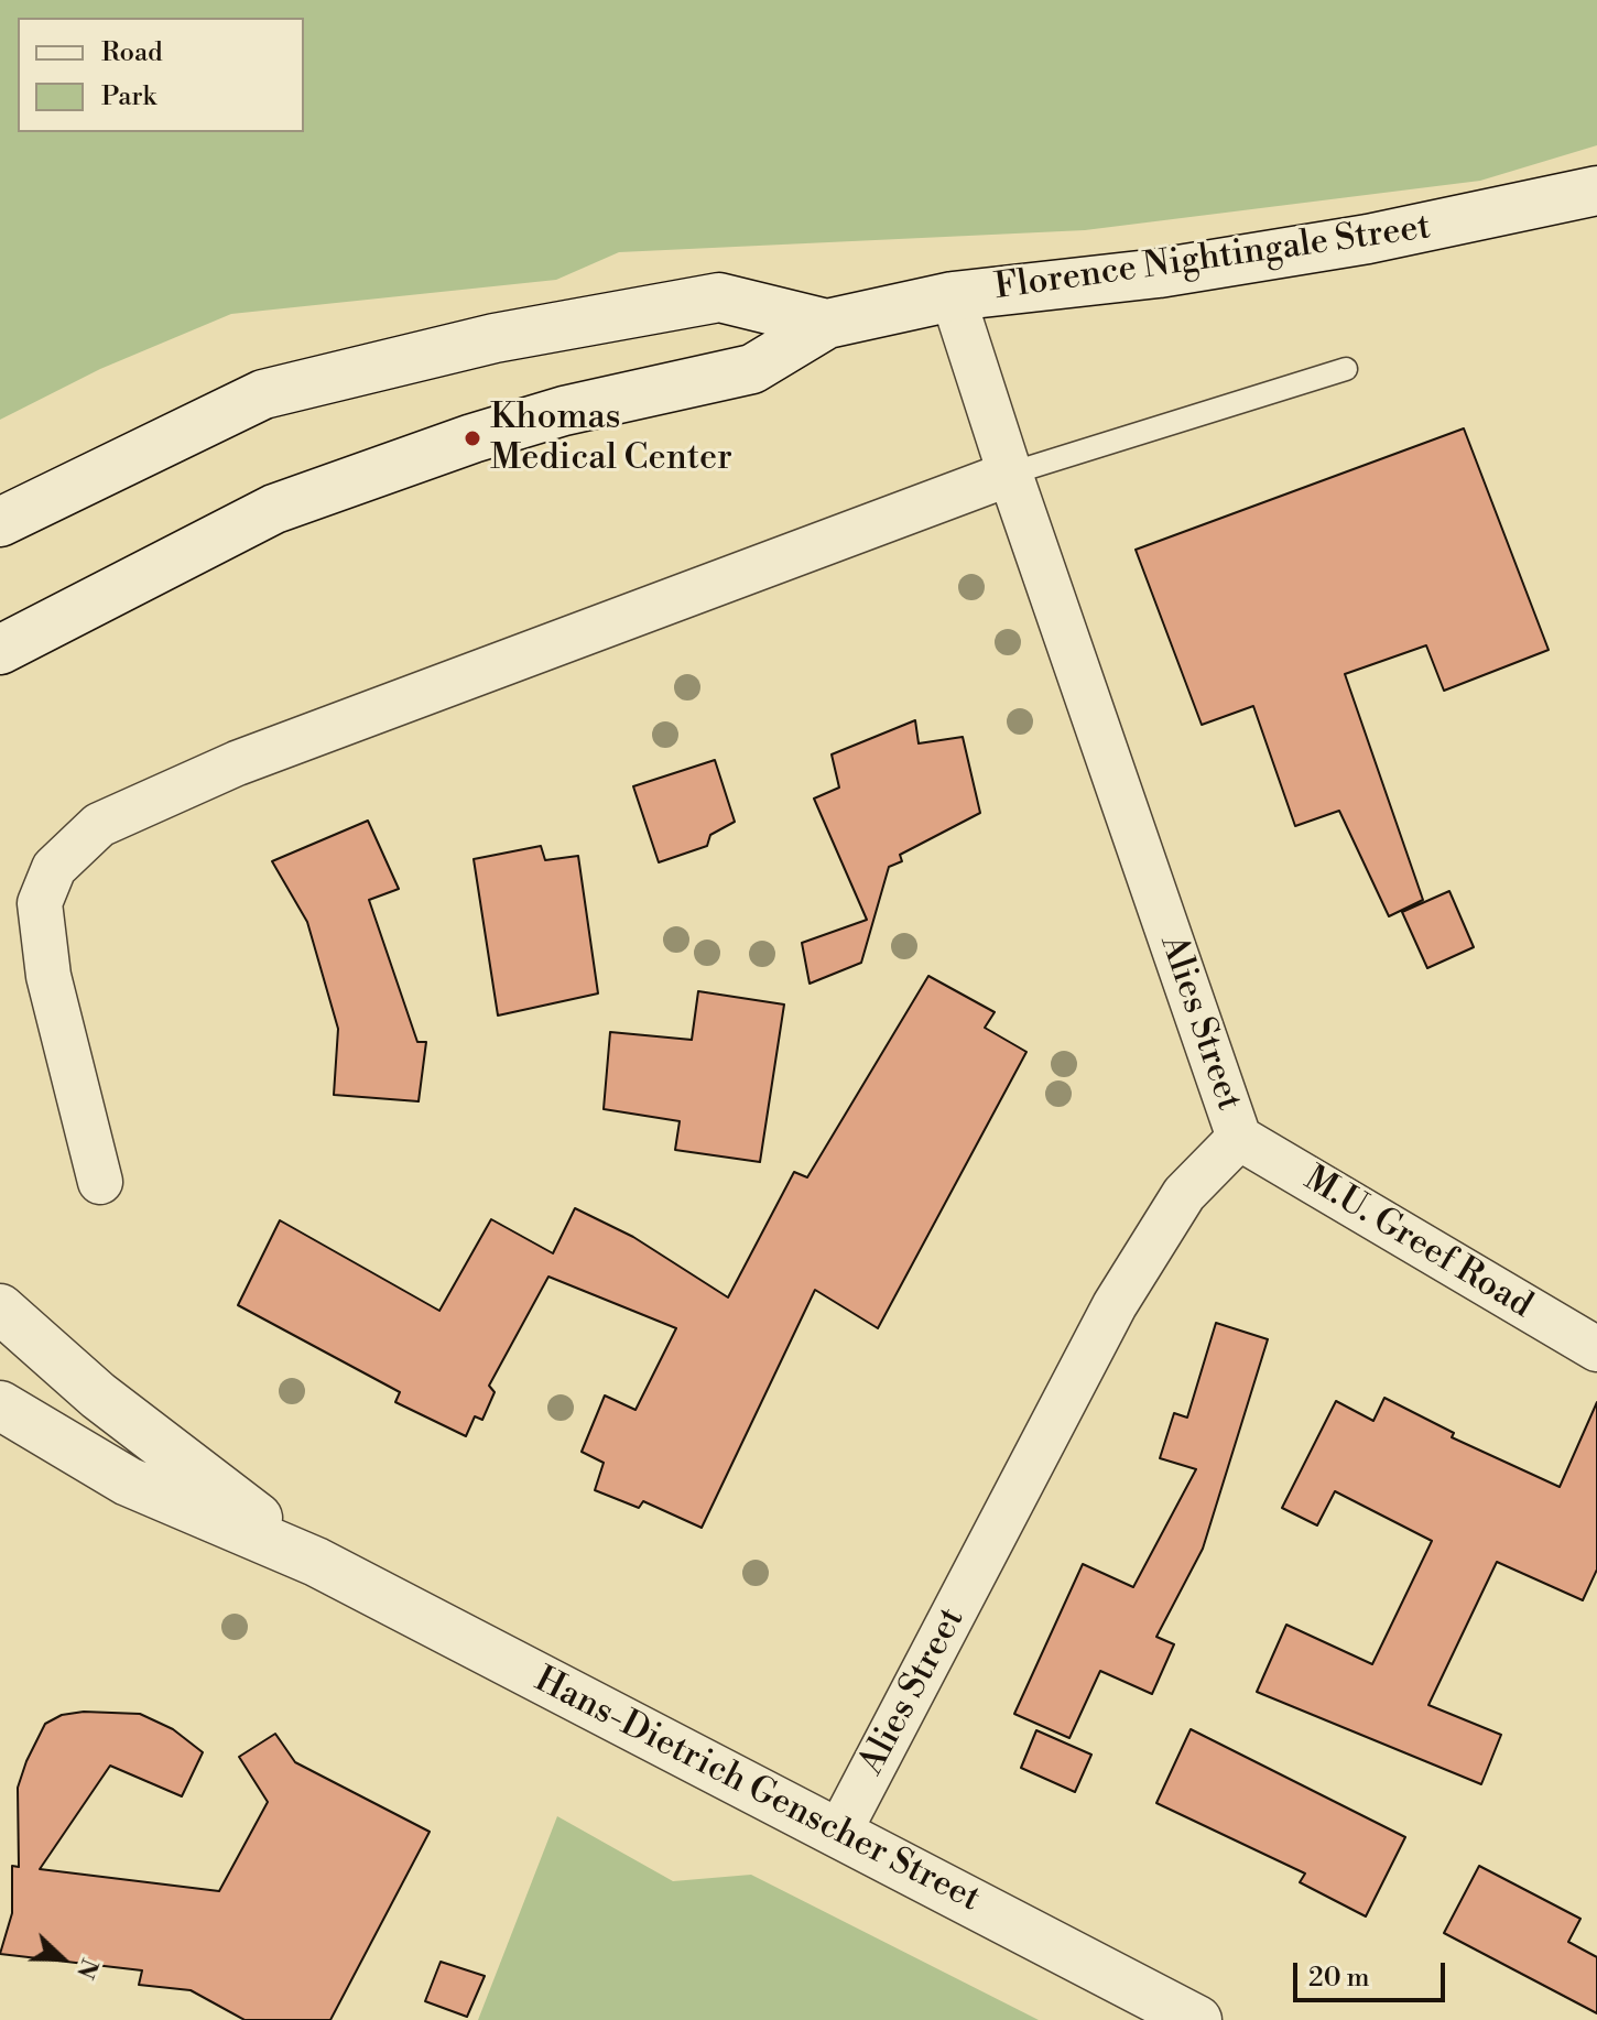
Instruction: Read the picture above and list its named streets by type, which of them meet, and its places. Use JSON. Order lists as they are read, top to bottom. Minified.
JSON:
{"streets":{"main road":["Florence Nightingale Street","Hans-Dietrich Genscher Street"],"street":["Alies Street","M.U. Greef Road"]},"crossings":[["Florence Nightingale Street","Alies Street"],["Alies Street","M.U. Greef Road"],["Alies Street","Hans-Dietrich Genscher Street"]],"places":["Khomas Medical Center"],"legend":["Road","Park"],"scale_bar":"20 m","north":"right"}
